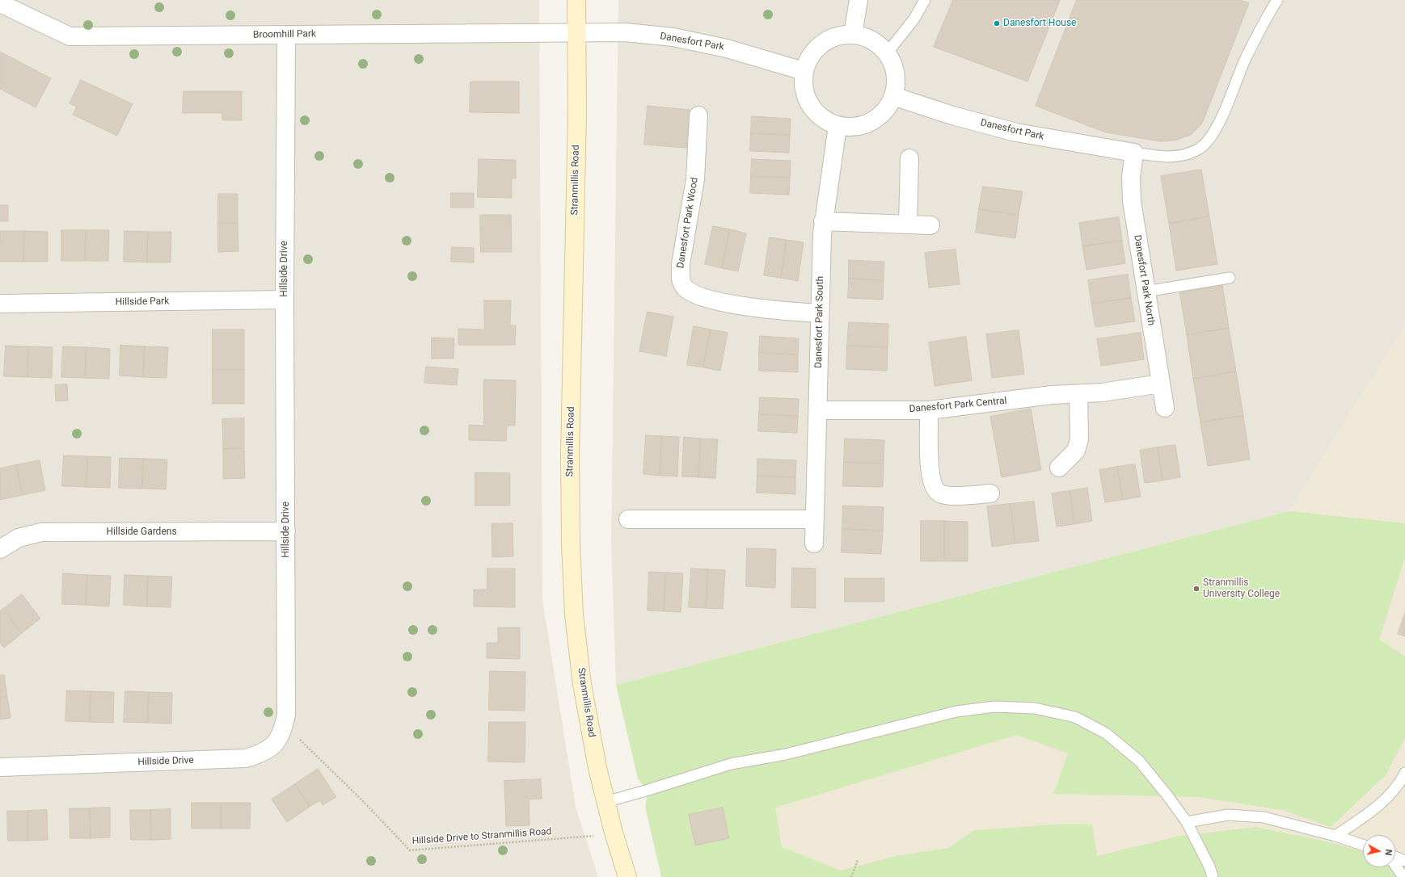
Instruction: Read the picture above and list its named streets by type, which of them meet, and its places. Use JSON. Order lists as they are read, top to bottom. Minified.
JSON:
{"streets":{"street":["Broomhill Park","Danesfort Park","Stranmillis Road","Danesfort Park Wood","Hillside Drive","Danesfort Park North","Hillside Park","Danesfort Park South","Danesfort Park Central","Hillside Gardens"],"path":["Hillside Drive to Stranmillis Road"]},"crossings":[["Broomhill Park","Danesfort Park"],["Broomhill Park","Stranmillis Road"],["Broomhill Park","Hillside Drive"],["Danesfort Park","Stranmillis Road"],["Danesfort Park","Danesfort Park North"],["Danesfort Park","Danesfort Park South"],["Stranmillis Road","Hillside Drive to Stranmillis Road"],["Danesfort Park Wood","Danesfort Park South"],["Hillside Drive","Hillside Park"],["Hillside Drive","Hillside Gardens"],["Hillside Drive","Hillside Drive to Stranmillis Road"],["Danesfort Park North","Danesfort Park Central"],["Danesfort Park South","Danesfort Park Central"]],"places":["Danesfort House","Stranmillis University College"],"north":"right"}
